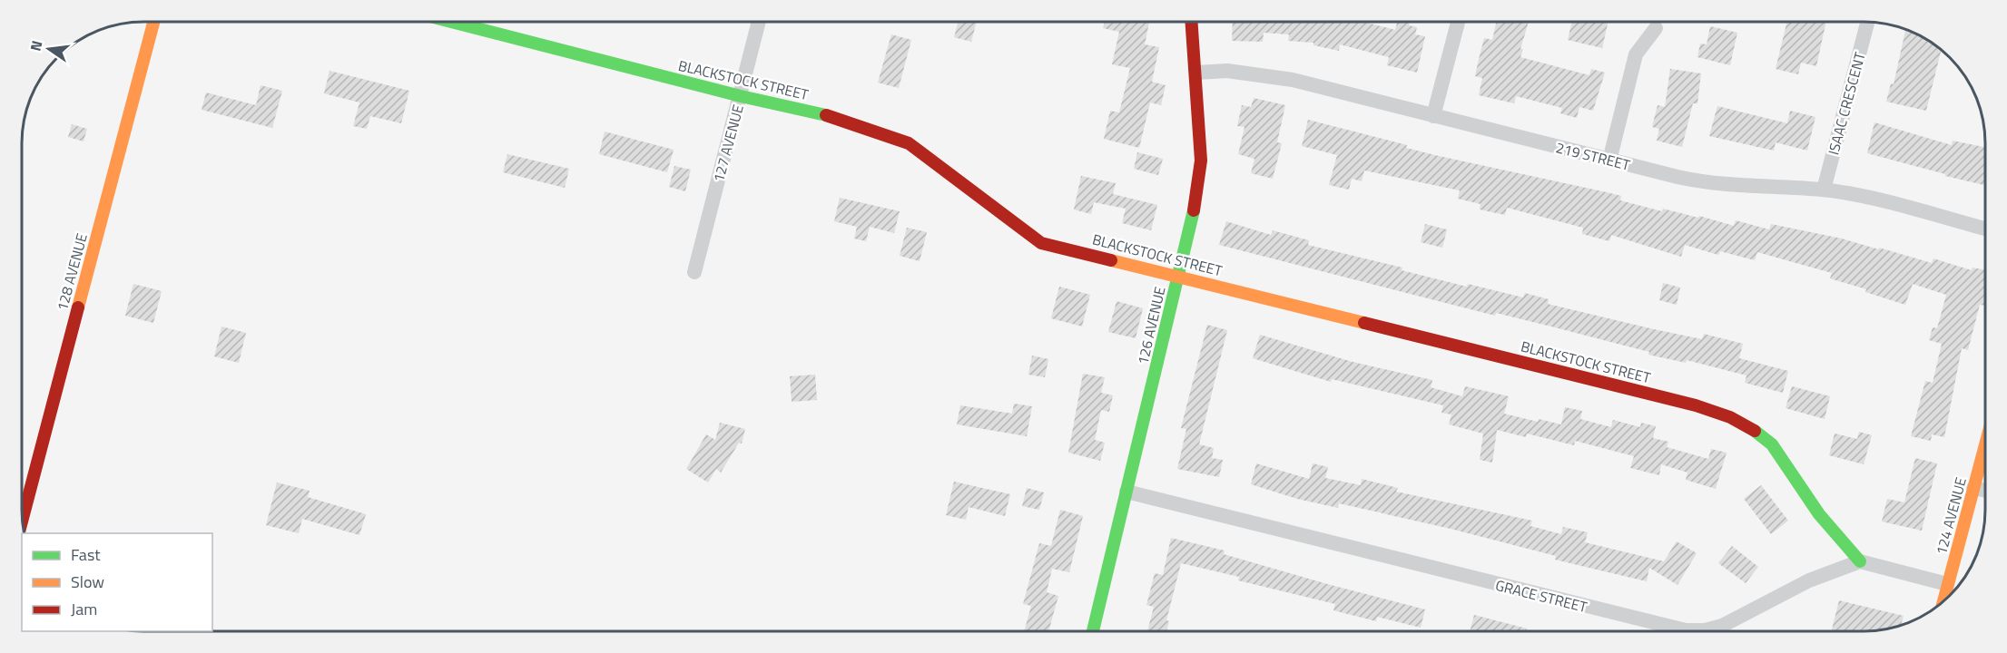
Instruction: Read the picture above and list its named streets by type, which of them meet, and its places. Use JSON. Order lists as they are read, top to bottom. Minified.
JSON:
{"streets":{"street":["BLACKSTOCK STREET","ISAAC CRESCENT","127 AVENUE","219 STREET","128 AVENUE","126 AVENUE","124 AVENUE","GRACE STREET"]},"crossings":[["BLACKSTOCK STREET","127 AVENUE"],["BLACKSTOCK STREET","126 AVENUE"],["BLACKSTOCK STREET","GRACE STREET"],["ISAAC CRESCENT","219 STREET"],["219 STREET","126 AVENUE"],["126 AVENUE","GRACE STREET"]],"legend":["Fast","Slow","Jam"],"north":"left"}
